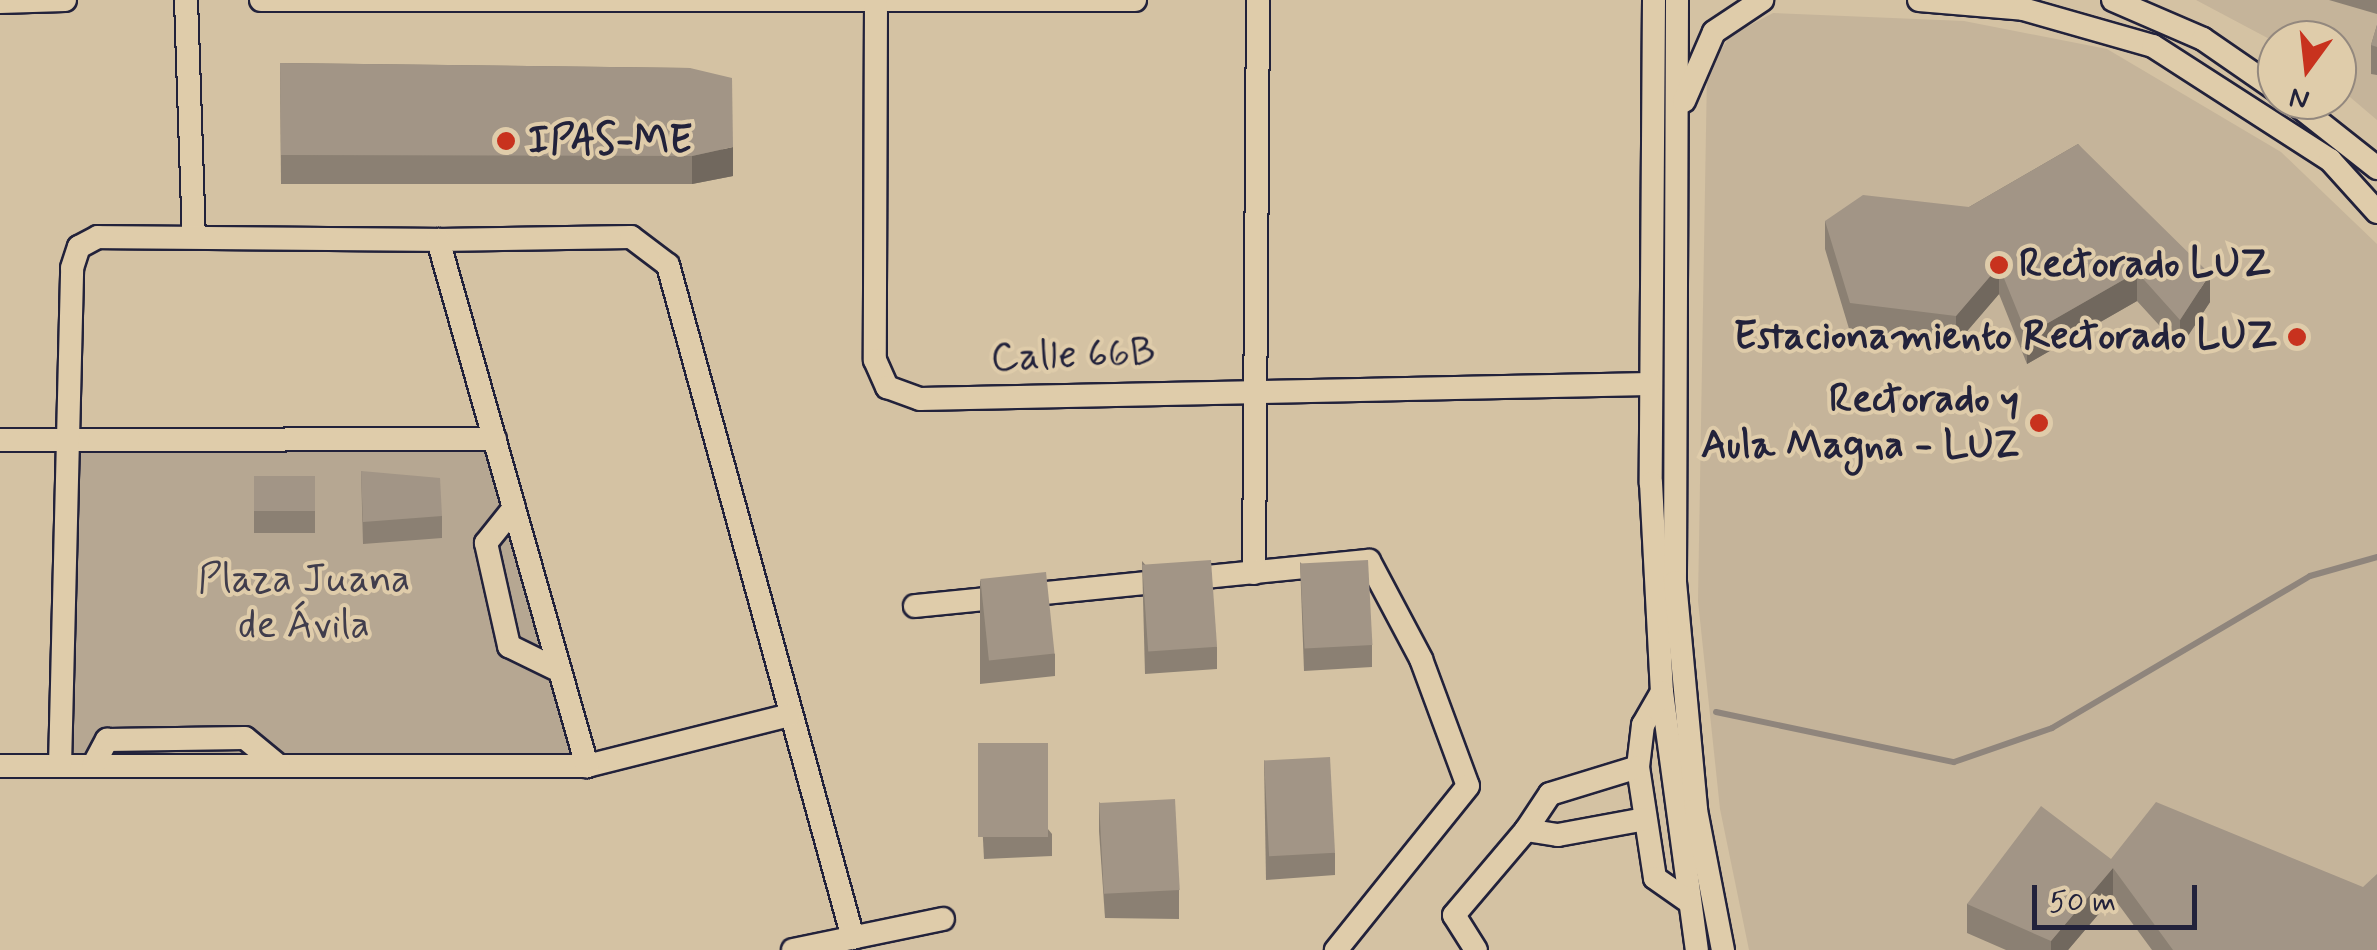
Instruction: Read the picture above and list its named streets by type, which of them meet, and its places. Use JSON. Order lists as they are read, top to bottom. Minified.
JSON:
{"streets":{"street":["Calle 66B"]},"parks":["Plaza Juana de Ávila"],"places":["IPAS-ME","Rectorado LUZ","Estacionamiento Rectorado LUZ","Rectorado y Aula Magna - LUZ"],"scale_bar":"50 m","north":"bottom"}
